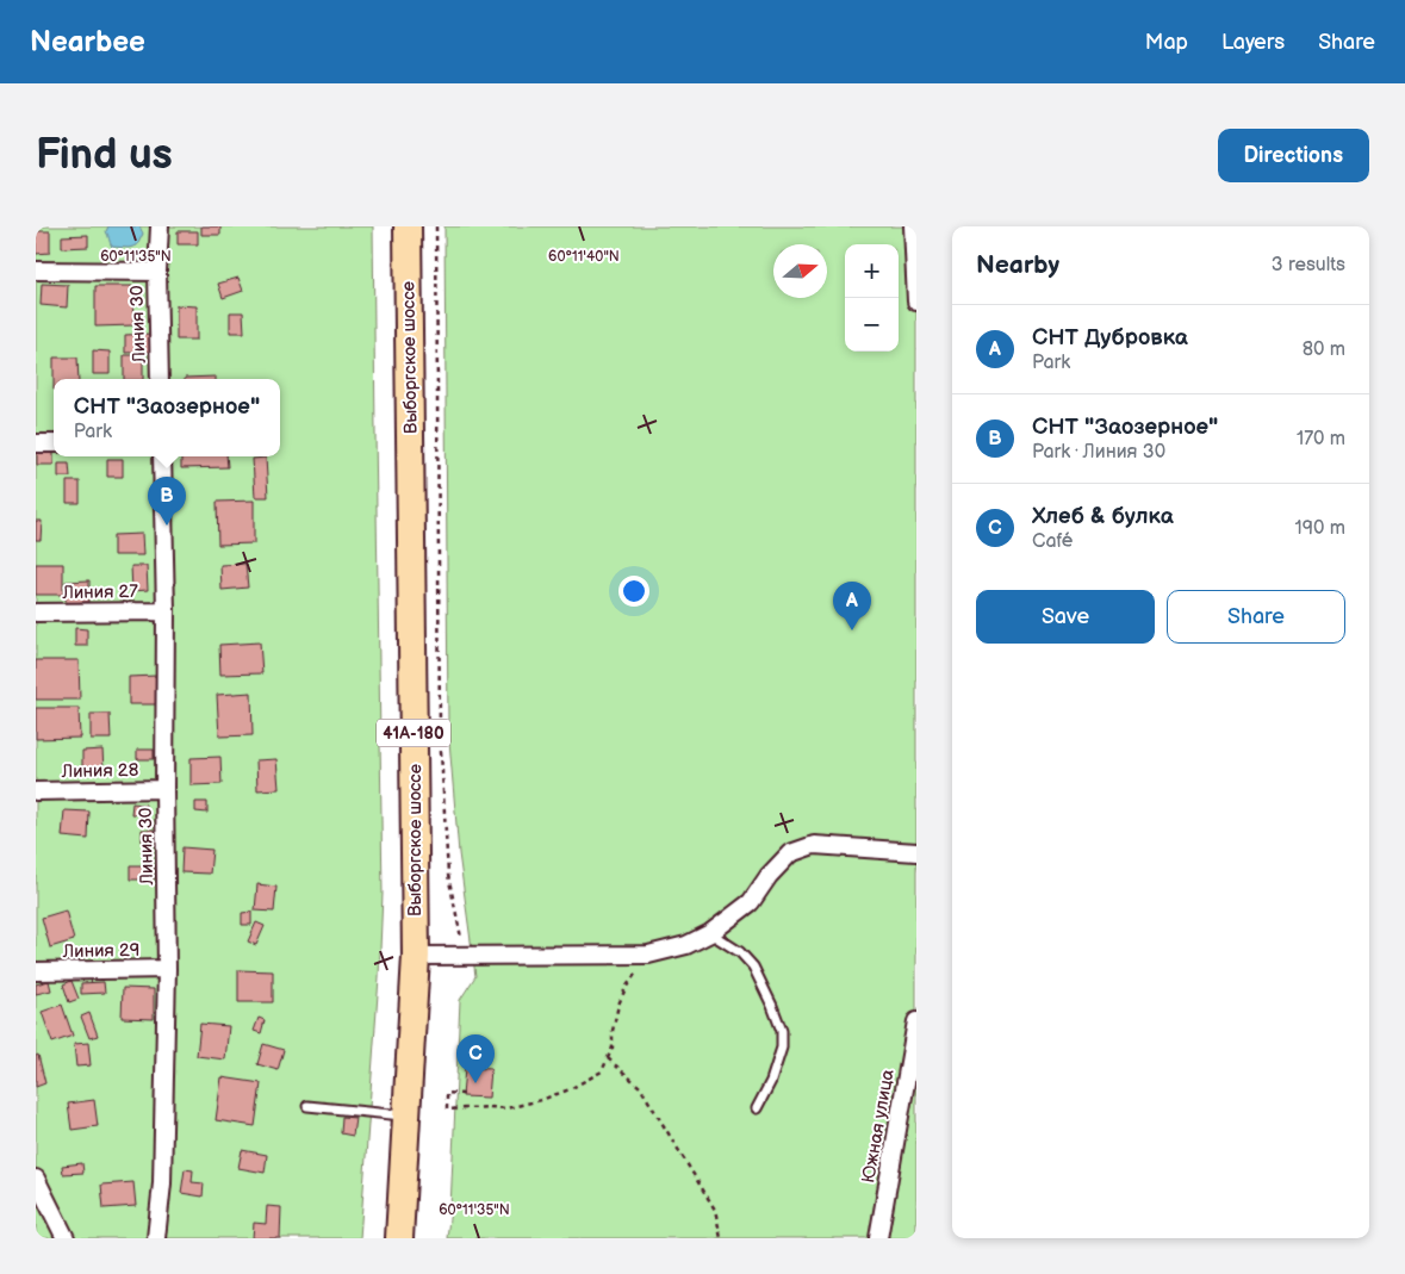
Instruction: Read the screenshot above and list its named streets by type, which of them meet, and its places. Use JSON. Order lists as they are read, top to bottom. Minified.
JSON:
{"streets":{"main road":["Выборгское шоссе","41А-180"],"street":["Линия 30","Линия 27","Линия 28","Линия 29","Южная улица"]},"crossings":[["Линия 30","Линия 27"],["Линия 30","Линия 28"],["Линия 30","Линия 29"]],"north":"right","page":{"header":"Nearbee","nav":["Map","Layers","Share"],"buttons":["Directions",["Save","Share"]],"title":"Find us","heading":["Nearby","3 results"],"map_buttons":["+","−"],"list":[{"mark":"A","name":"СНТ Дубровка","note":"Park","value":"80 m"},{"mark":"B","name":"СНТ \"Заозерное\"","note":"Park · Линия 30","value":"170 m"},{"mark":"C","name":"Хлеб & булка","note":"Café","value":"190 m"}],"popup":["СНТ \"Заозерное\"","Park"],"pins":["B","A","C"]},"coordinates":["60°11'40\"N","60°11'35\"N"]}
